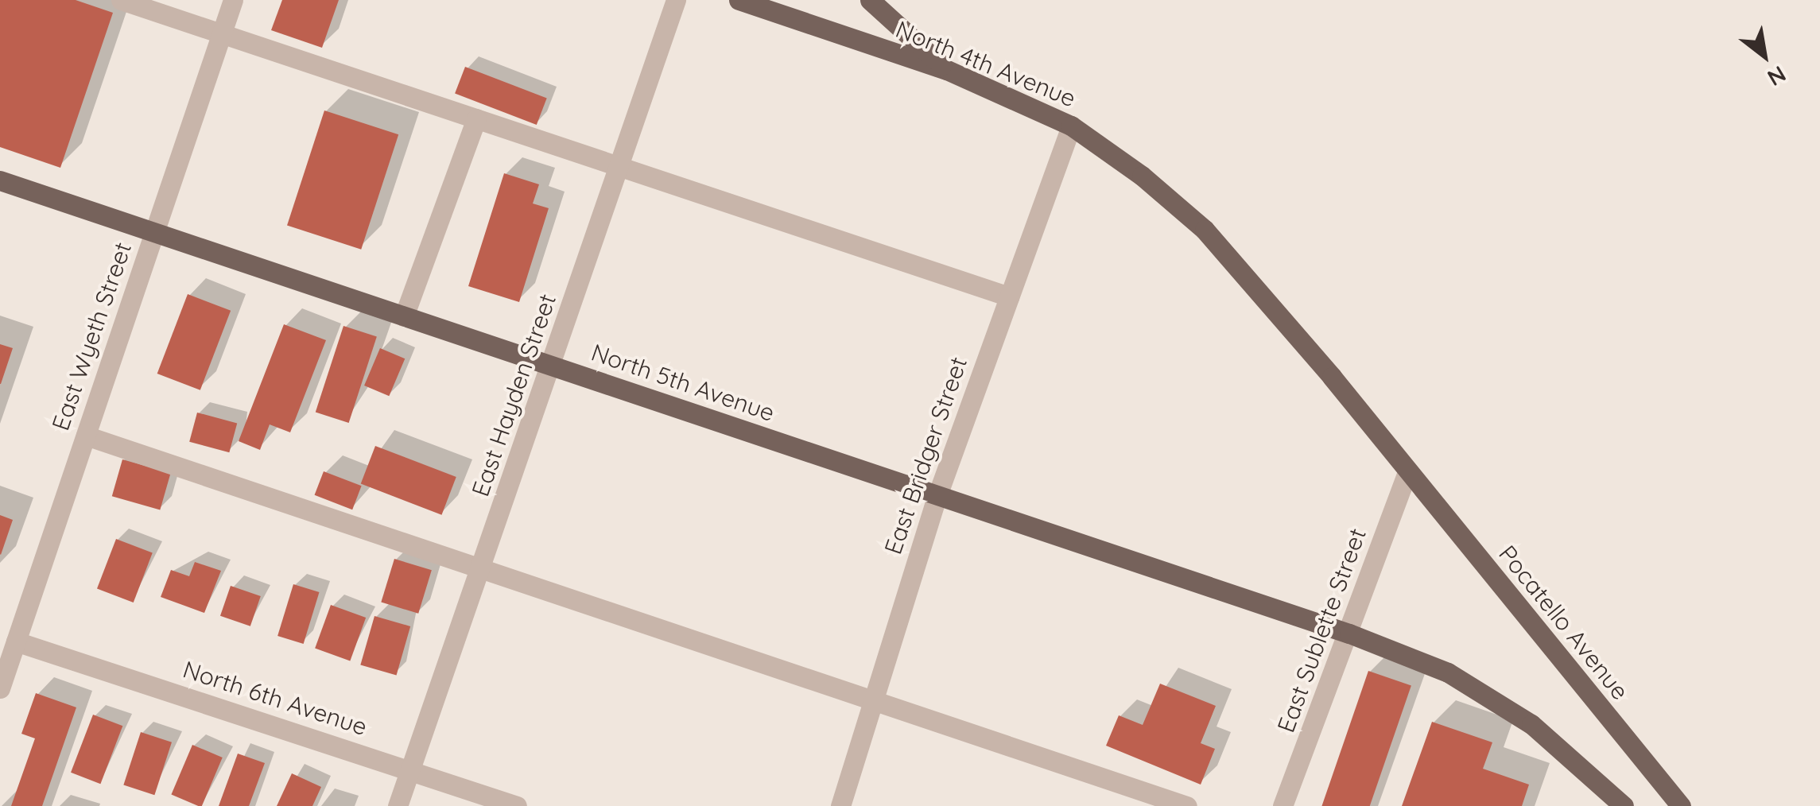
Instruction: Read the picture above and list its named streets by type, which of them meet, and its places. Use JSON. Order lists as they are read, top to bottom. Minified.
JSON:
{"streets":{"main road":["North 4th Avenue","North 5th Avenue","Pocatello Avenue"],"street":["East Wyeth Street","East Hayden Street","East Bridger Street","East Sublette Street","North 6th Avenue"]},"crossings":[["North 4th Avenue","East Bridger Street"],["North 4th Avenue","Pocatello Avenue"],["North 4th Avenue","East Sublette Street"],["East Wyeth Street","North 5th Avenue"],["East Wyeth Street","North 6th Avenue"],["North 5th Avenue","East Hayden Street"],["North 5th Avenue","East Bridger Street"],["North 5th Avenue","East Sublette Street"],["East Hayden Street","North 6th Avenue"],["Pocatello Avenue","East Sublette Street"]],"north":"bottom right"}
